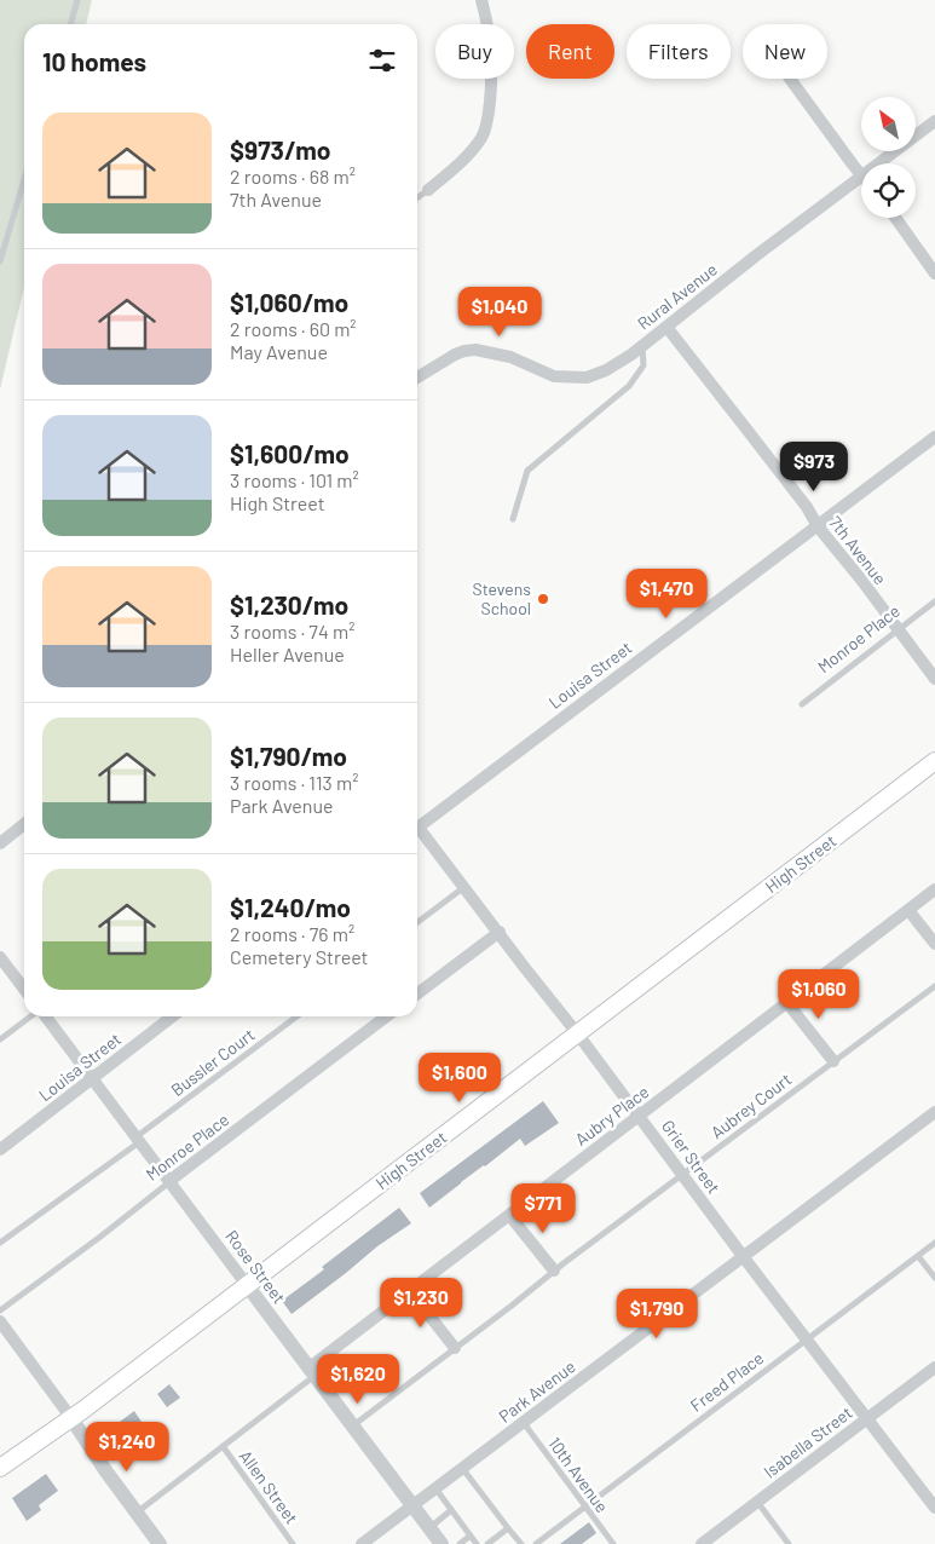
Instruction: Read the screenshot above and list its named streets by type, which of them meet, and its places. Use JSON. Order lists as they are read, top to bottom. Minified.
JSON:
{"streets":{"main road":["High Street"],"street":["Rural Avenue","7th Avenue","Monroe Place","Louisa Street","Aubry Place","Grier Street","Rose Street","Park Avenue","Isabella Street"],"lane":["Bussler Court","Aubrey Court","Freed Place","10th Avenue","Allen Street"]},"crossings":[["Rural Avenue","7th Avenue"],["7th Avenue","Monroe Place"],["7th Avenue","Louisa Street"],["Monroe Place","Rose Street"],["Louisa Street","Rose Street"],["High Street","Grier Street"],["High Street","Rose Street"],["Bussler Court","Rose Street"],["Aubrey Court","Grier Street"],["Aubrey Court","Rose Street"],["Aubry Place","Grier Street"],["Aubry Place","Rose Street"],["Aubry Place","Allen Street"],["Grier Street","Freed Place"],["Grier Street","Park Avenue"],["Grier Street","Isabella Street"],["Rose Street","Park Avenue"],["Freed Place","10th Avenue"],["Park Avenue","10th Avenue"]],"places":["Stevens School"],"north":"top left","page":{"chip":["Buy","Rent","Filters","New"],"heading":"10 homes","list":[{"name":"$973/mo","note":"2 rooms · 68 m² · 7th Avenue"},{"name":"$1,060/mo","note":"2 rooms · 60 m² · May Avenue"},{"name":"$1,600/mo","note":"3 rooms · 101 m² · High Street"},{"name":"$1,230/mo","note":"3 rooms · 74 m² · Heller Avenue"},{"name":"$1,790/mo","note":"3 rooms · 113 m² · Park Avenue"},{"name":"$1,240/mo","note":"2 rooms · 76 m² · Cemetery Street"}],"price":["$1,040","$973","$1,470","$1,060","$1,600","$771","$1,230","$1,790","$1,620","$1,240"]}}
